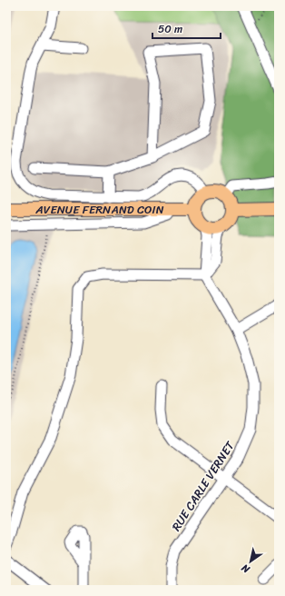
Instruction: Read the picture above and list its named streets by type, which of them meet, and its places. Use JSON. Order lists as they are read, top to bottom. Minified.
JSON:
{"streets":{"main road":["AVENUE FERNAND COIN"],"street":["RUE CARLE VERNET"]},"scale_bar":"50 m","north":"bottom left"}
